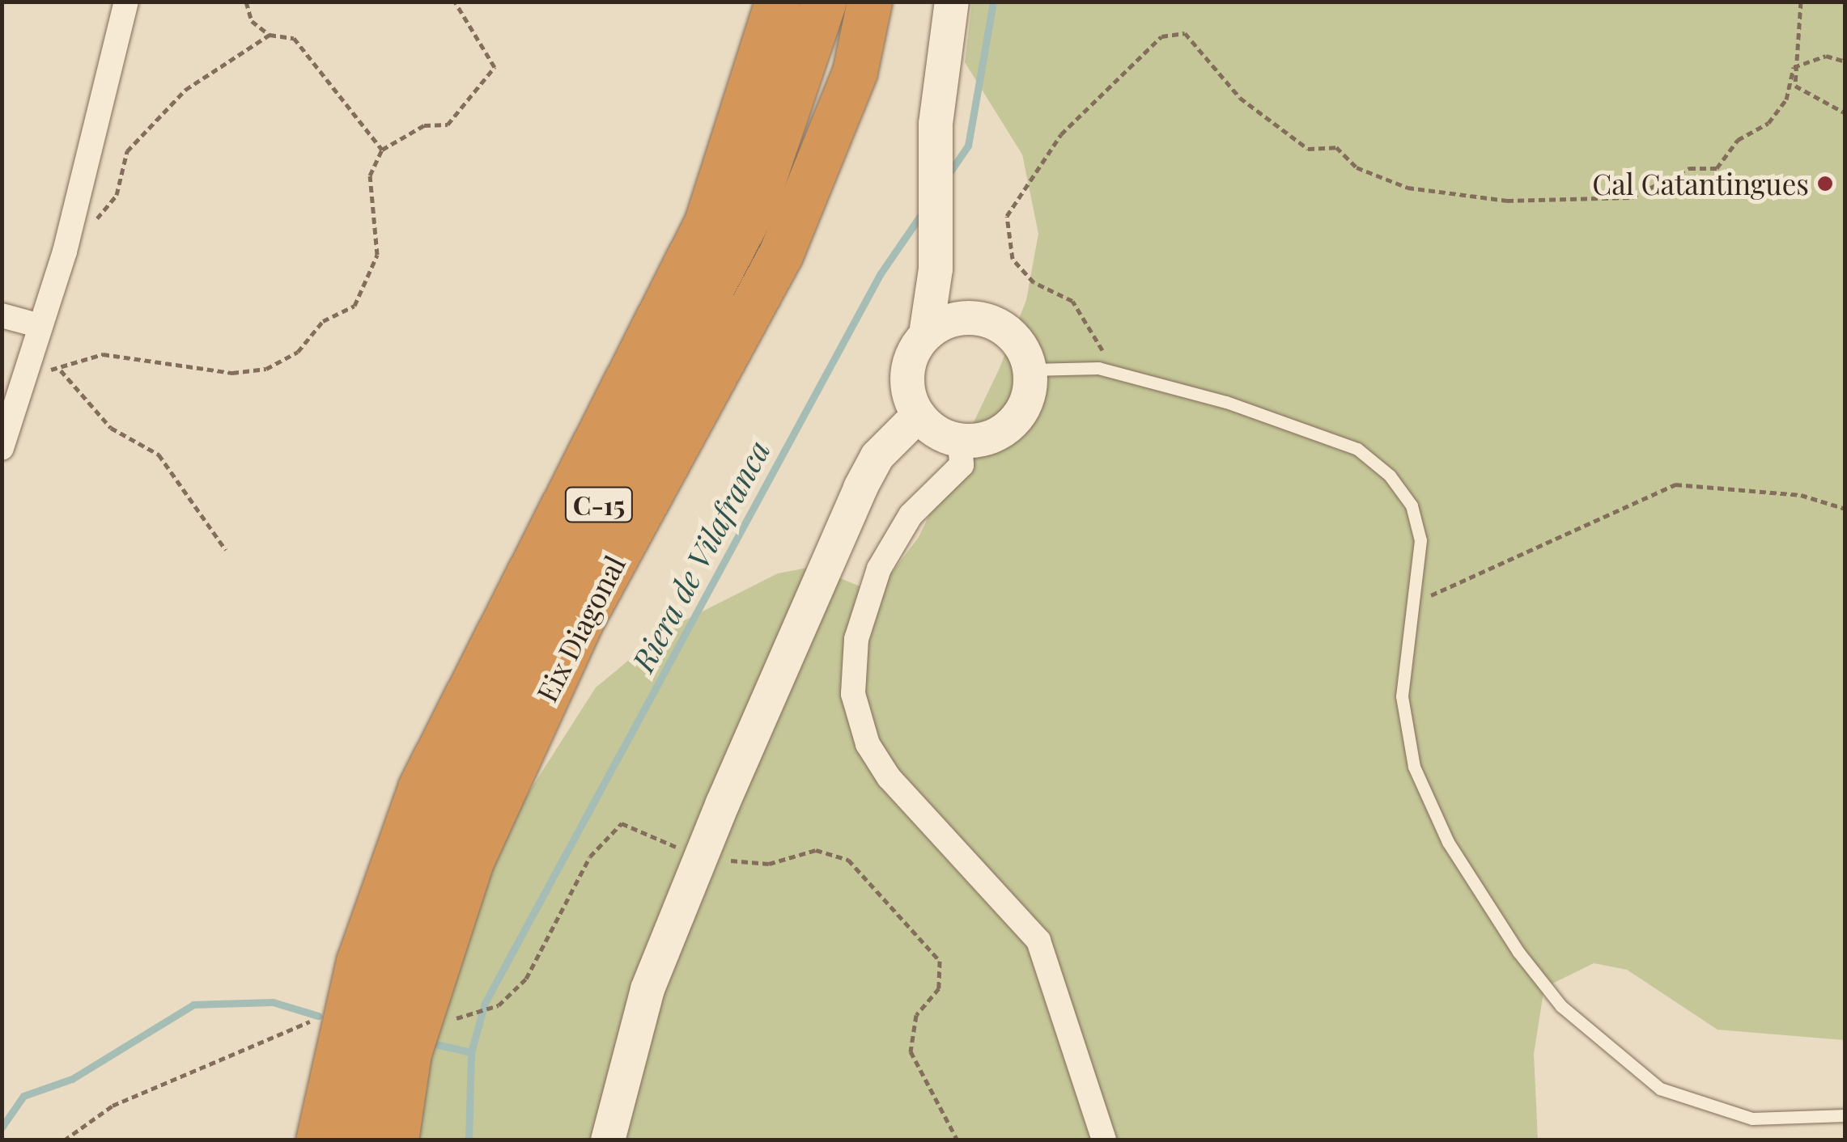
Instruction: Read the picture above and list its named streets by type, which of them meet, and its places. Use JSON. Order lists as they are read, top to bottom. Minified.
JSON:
{"streets":{"highway":["C-15","Eix Diagonal"]},"water":["Riera de Vilafranca"],"places":["Cal Catantingues"]}
